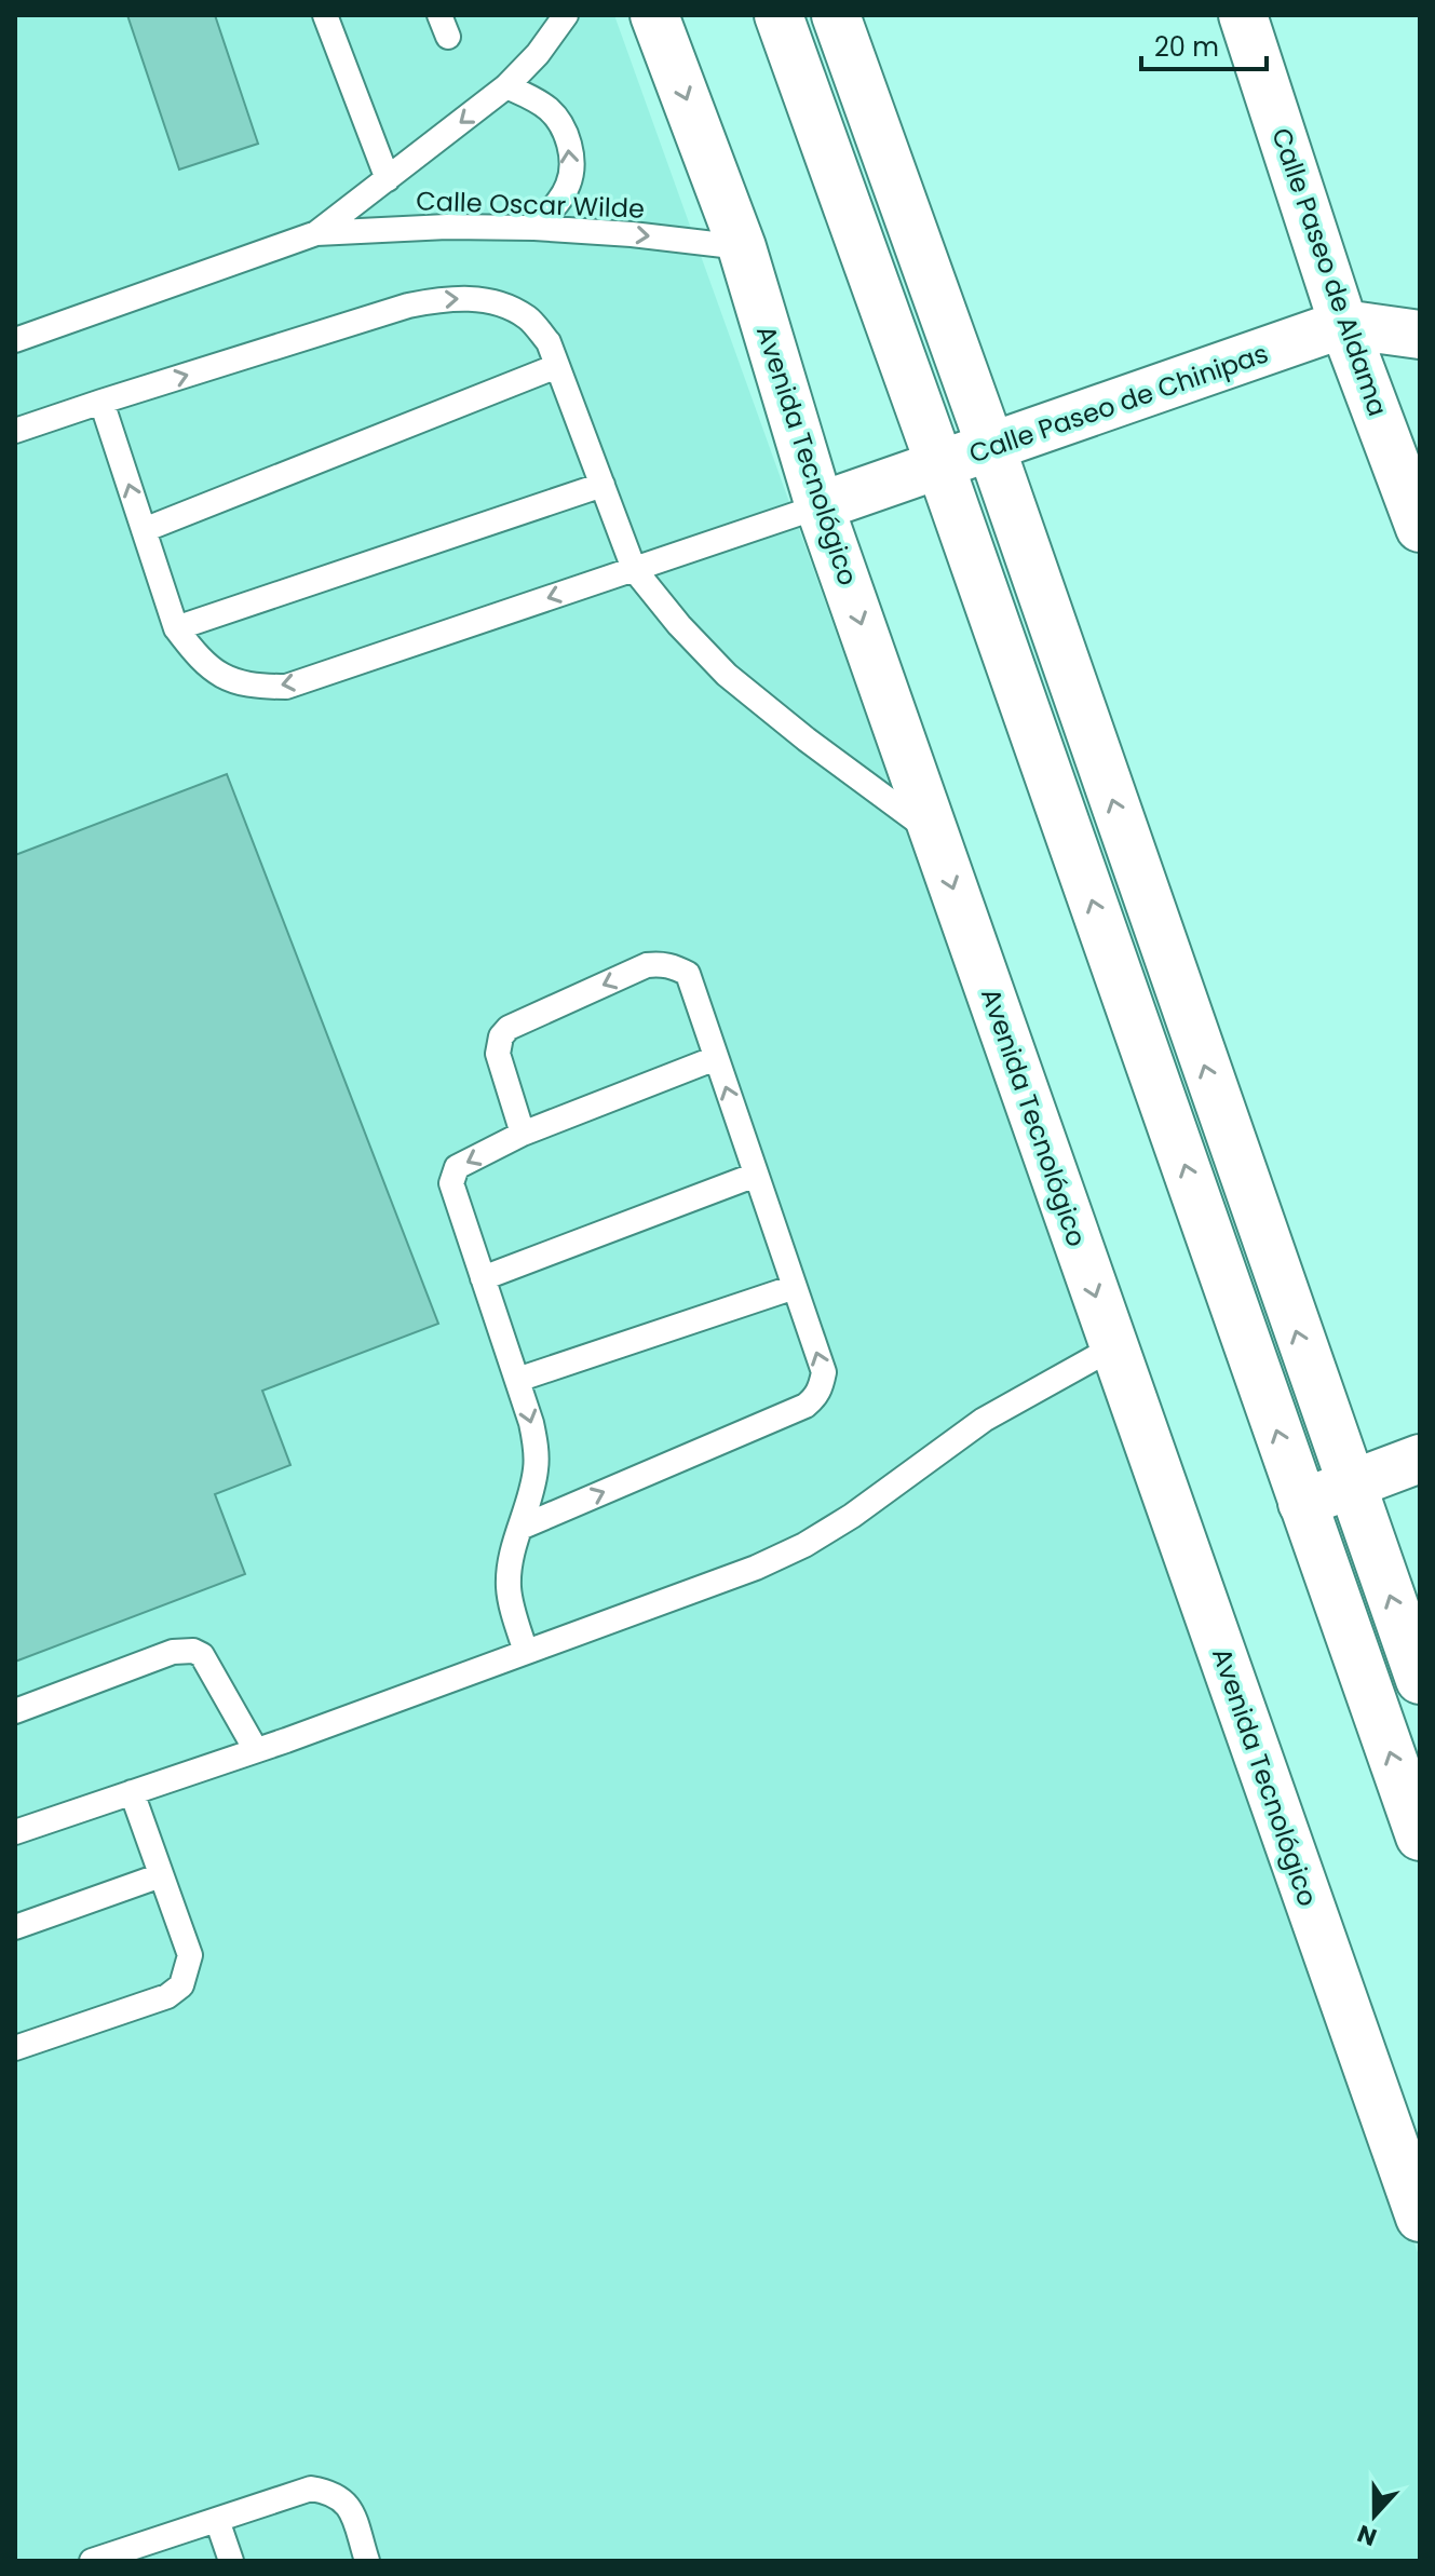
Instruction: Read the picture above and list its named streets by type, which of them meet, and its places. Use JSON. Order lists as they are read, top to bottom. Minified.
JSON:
{"streets":{"main road":["Calle Paseo de Aldama","Calle Paseo de Chinipas","Avenida Tecnológico"],"lane":["Calle Oscar Wilde"]},"crossings":[["Calle Oscar Wilde","Avenida Tecnológico"],["Calle Paseo de Aldama","Calle Paseo de Chinipas"],["Calle Paseo de Chinipas","Avenida Tecnológico"]],"scale_bar":"20 m","north":"bottom"}
